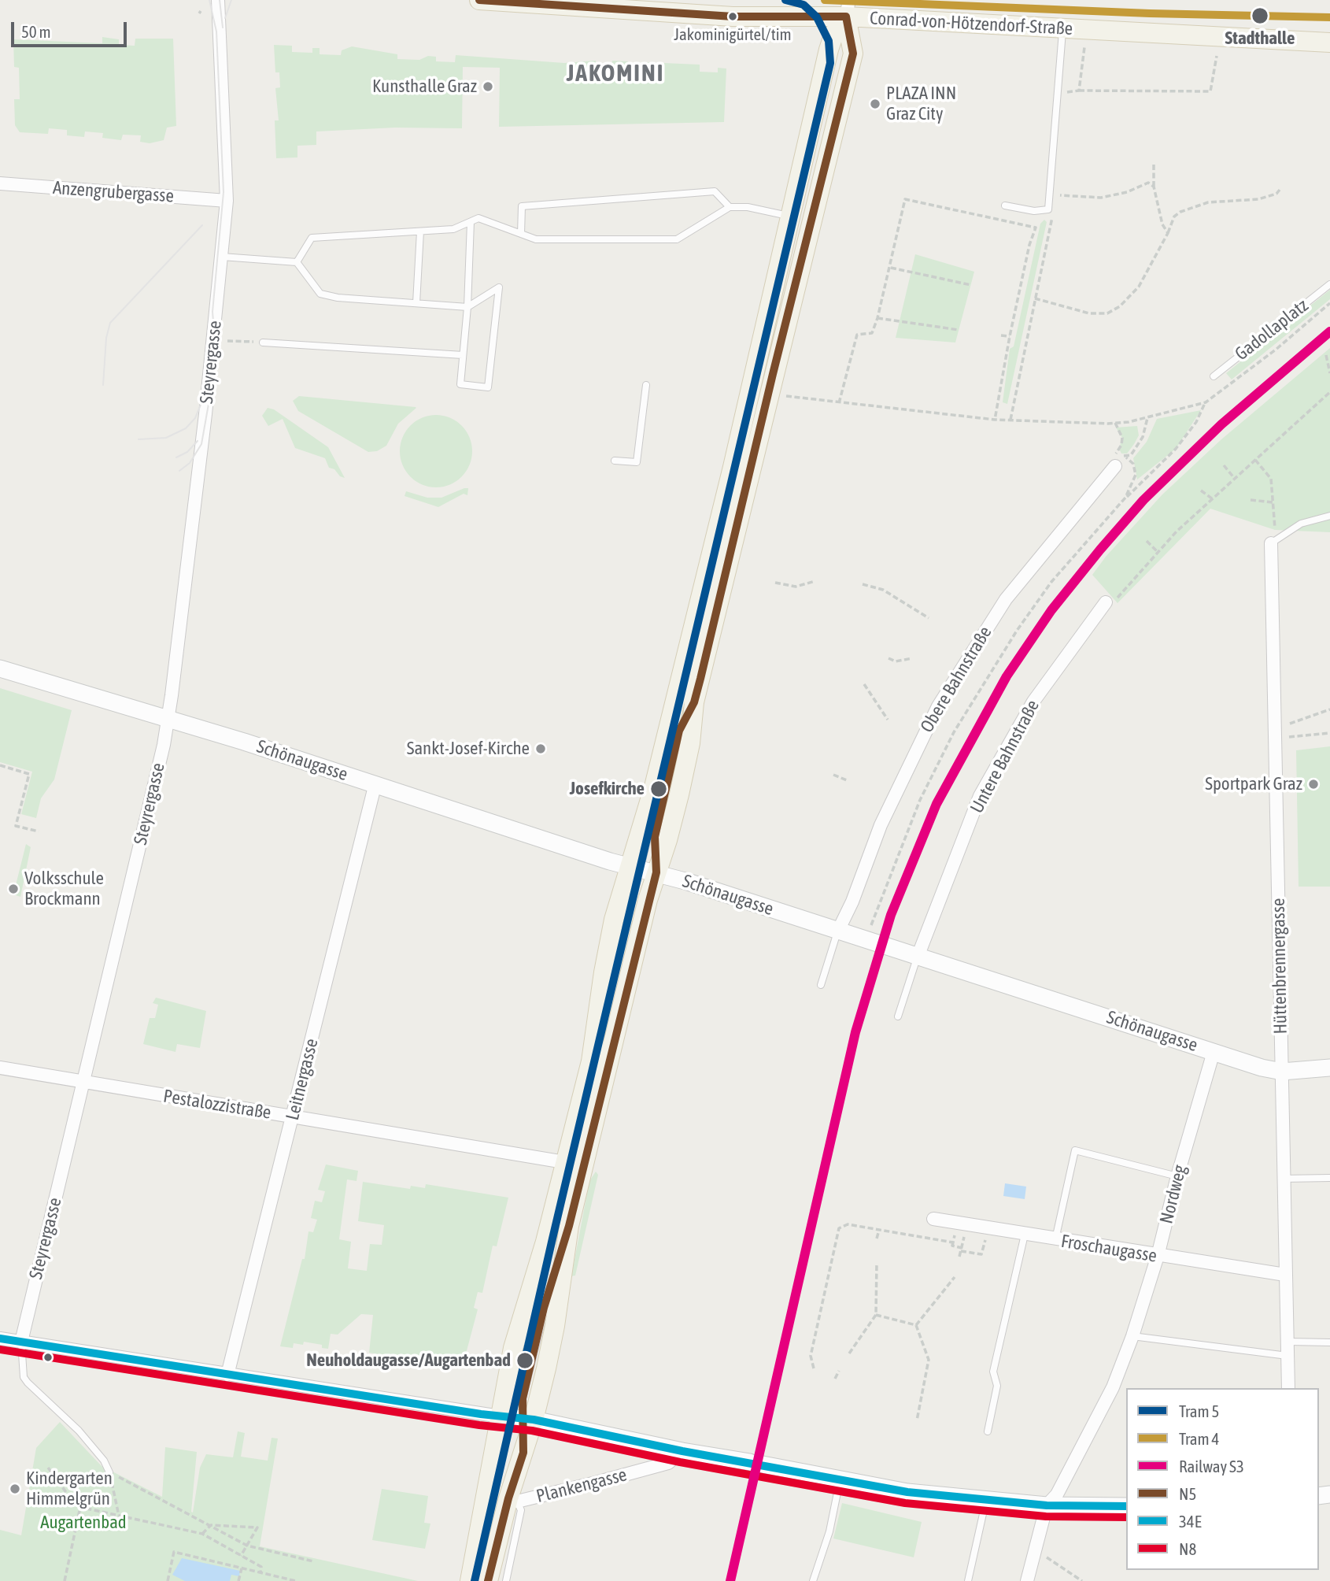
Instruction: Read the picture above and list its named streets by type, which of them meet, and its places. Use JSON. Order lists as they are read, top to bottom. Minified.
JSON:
{"streets":{"main road":["Conrad-von-Hötzendorf-Straße","Schönaugasse"],"street":["Anzengrubergasse","Steyrergasse","Obere Bahnstraße","Untere Bahnstraße","Hüttenbrennergasse","Leitnergasse","Pestalozzistraße","Nordweg","Froschaugasse","Plankengasse"],"lane":["Gadollaplatz"]},"crossings":[["Anzengrubergasse","Steyrergasse"],["Steyrergasse","Schönaugasse"],["Steyrergasse","Pestalozzistraße"],["Obere Bahnstraße","Schönaugasse"],["Untere Bahnstraße","Schönaugasse"],["Schönaugasse","Hüttenbrennergasse"],["Schönaugasse","Leitnergasse"],["Schönaugasse","Nordweg"],["Hüttenbrennergasse","Froschaugasse"],["Leitnergasse","Pestalozzistraße"],["Nordweg","Froschaugasse"]],"districts":["JAKOMINI"],"parks":["Augartenbad"],"places":["Stadthalle","Jakominigürtel/tim","Kunsthalle Graz","PLAZA INN Graz City","Sankt-Josef-Kirche","Sportpark Graz","Josefkirche","Volksschule Brockmann","Neuholdaugasse/Augartenbad","Kindergarten Himmelgrün"],"lines":["tram line 5","tram line 4","transit line N5","rail line S3","transit line 34E","transit line N8"],"legend":["Tram 5","Tram 4","Railway S3","N5","34E","N8"],"scale_bar":"50 m"}
